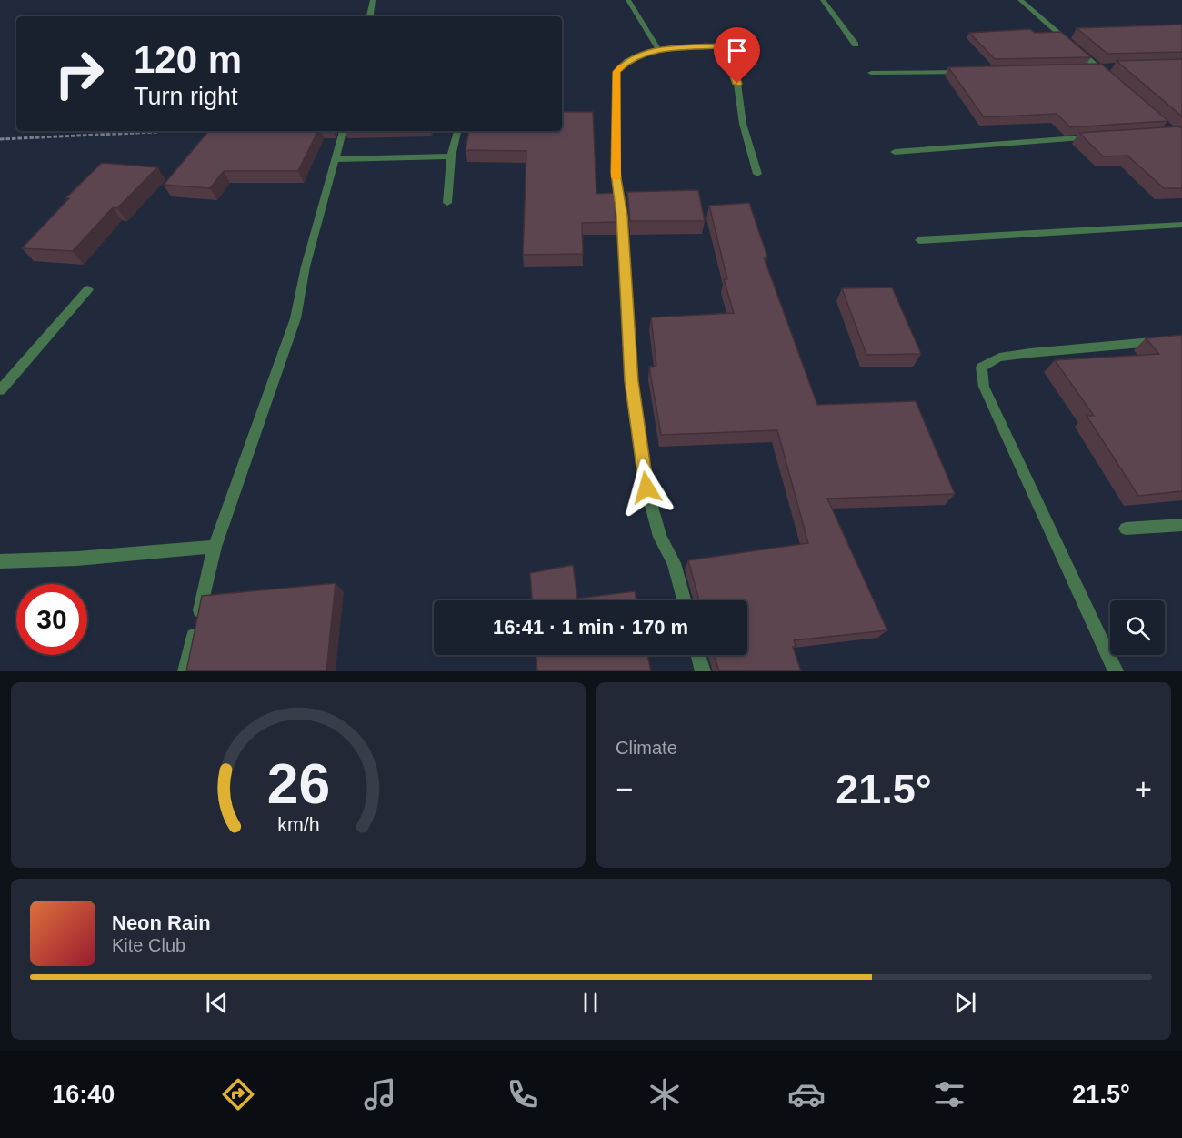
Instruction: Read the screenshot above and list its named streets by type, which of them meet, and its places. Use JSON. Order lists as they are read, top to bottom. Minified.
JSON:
{"page":{"turn":["120 m","Turn right"],"limit":"30","trip":"16:41 · 1 min · 170 m","tile":"Climate","heat":["−","21.5°","+"],"song":["Neon Rain","Kite Club"],"tabs":["16:40","21.5°"],"gauge":["26","km/h"]}}
